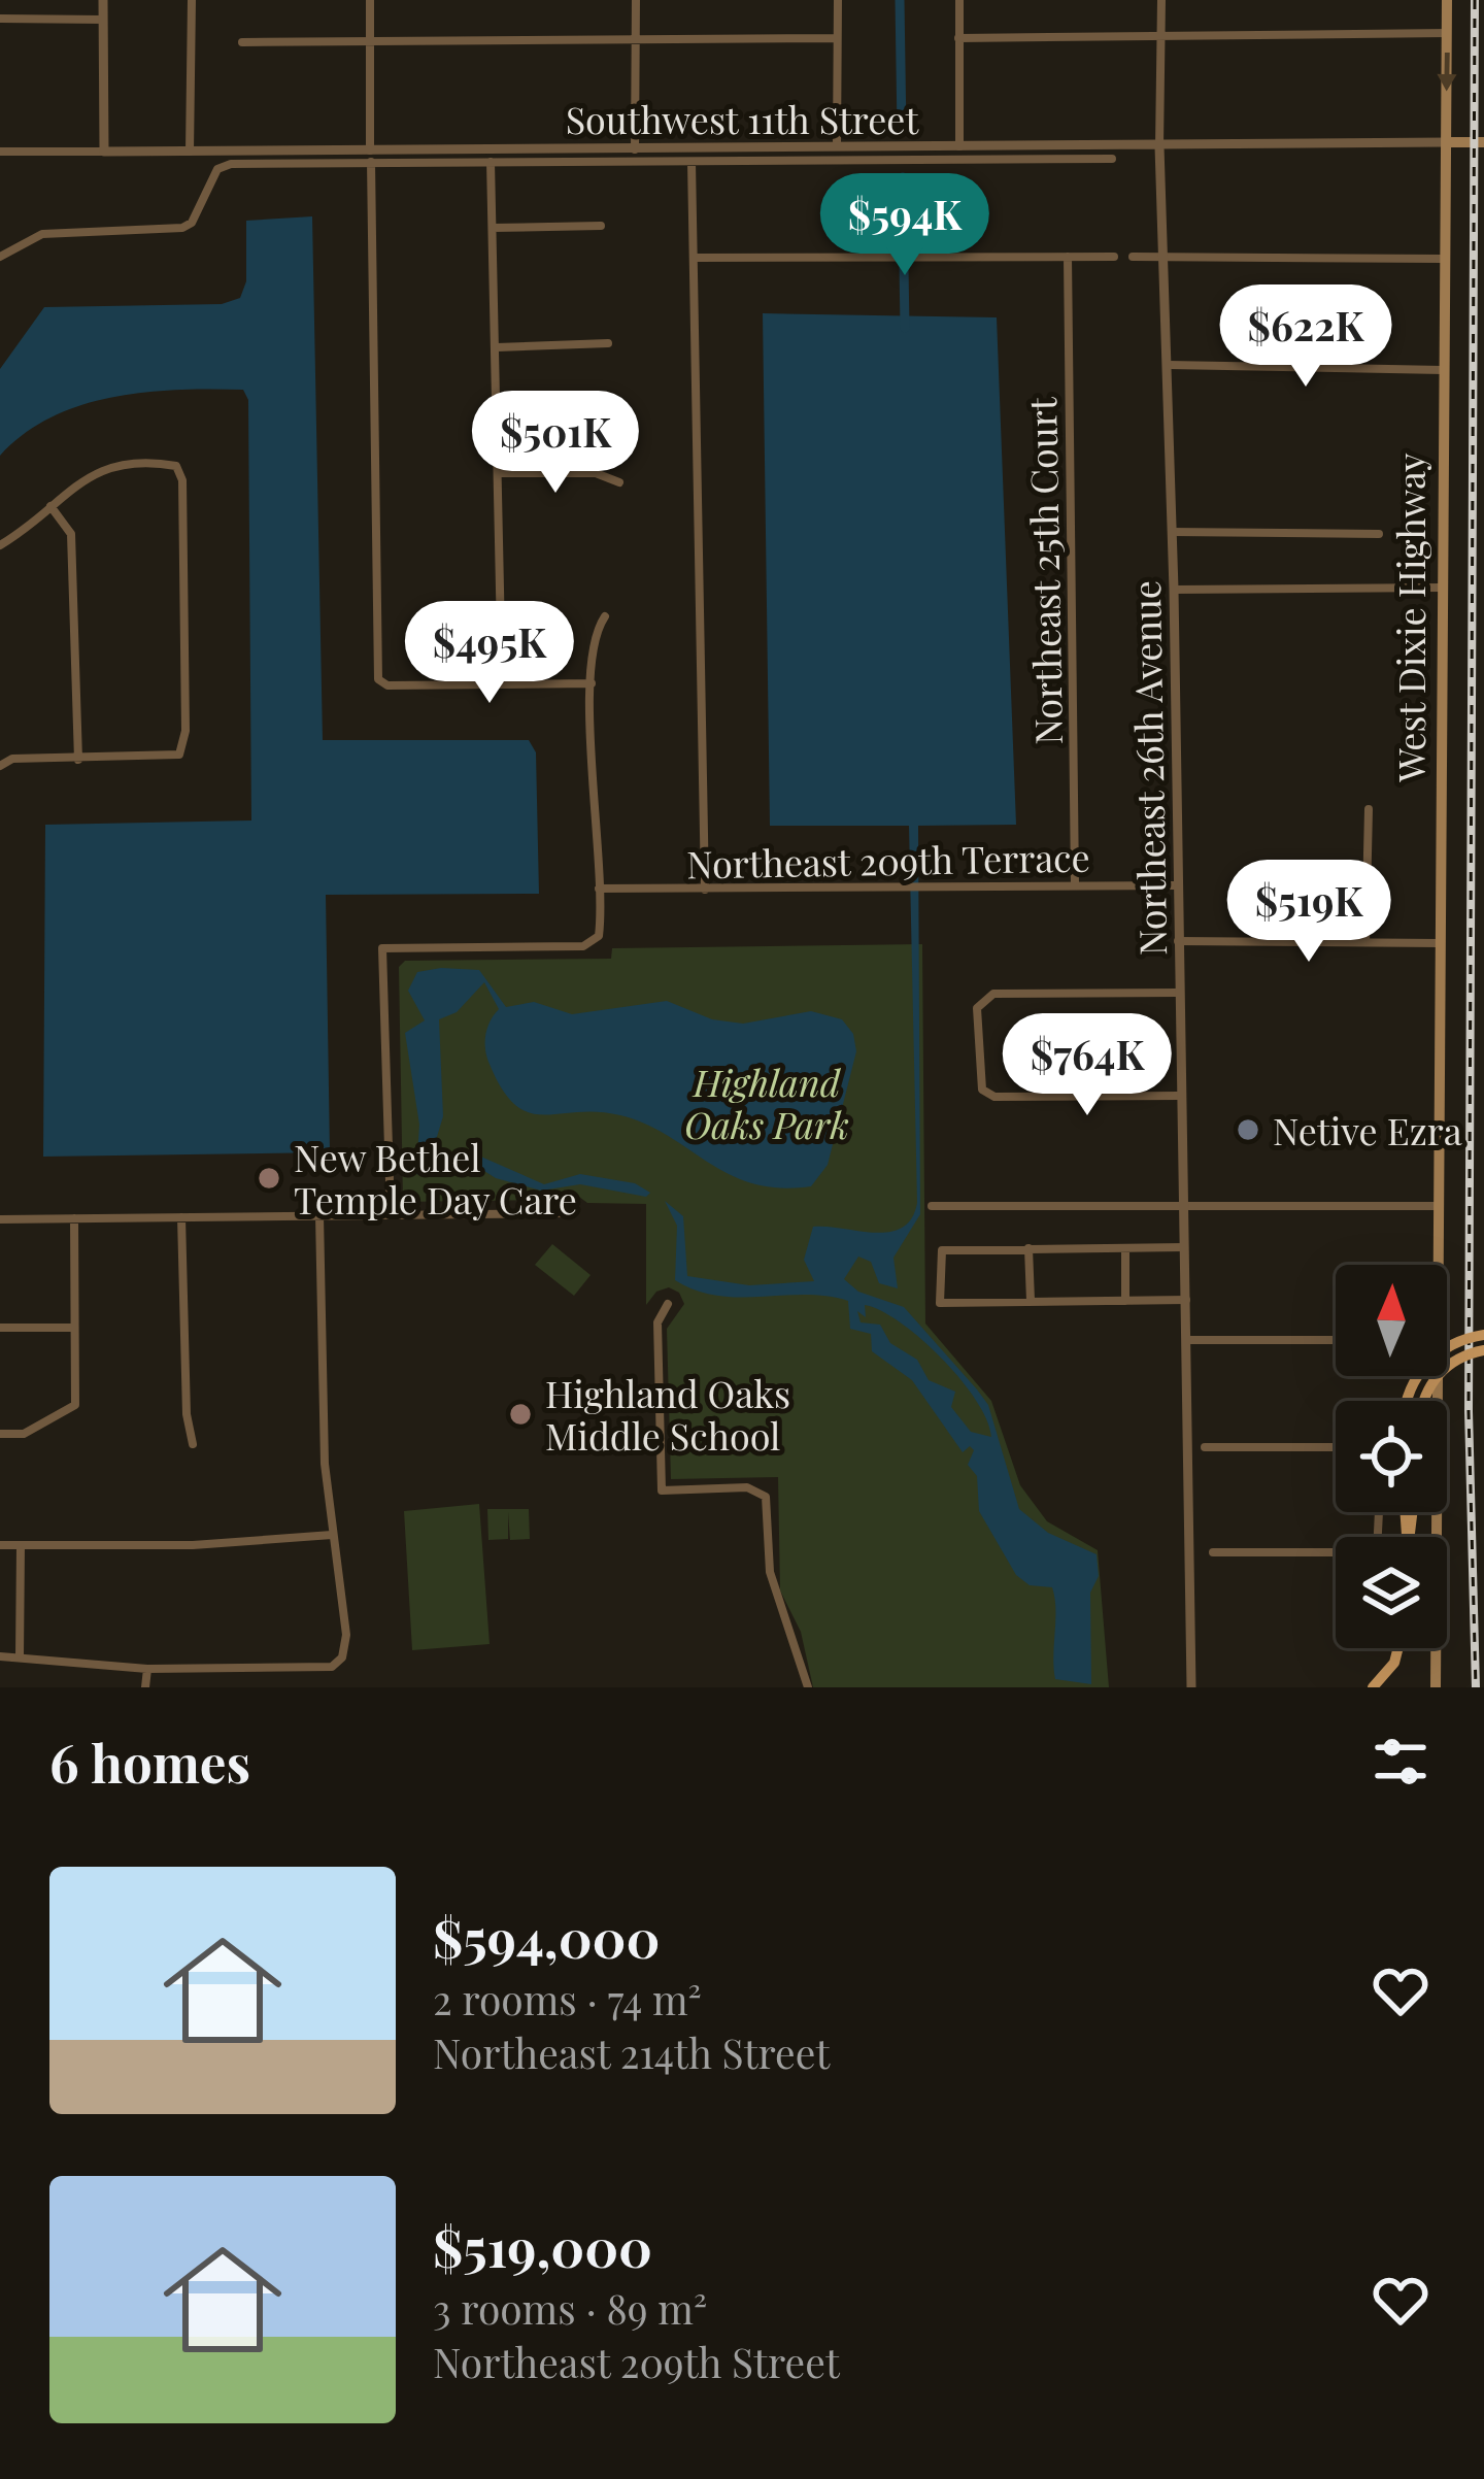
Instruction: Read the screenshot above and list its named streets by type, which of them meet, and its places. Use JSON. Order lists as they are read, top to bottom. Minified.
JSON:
{"streets":{"main road":["Southwest 11th Street","West Dixie Highway"],"street":["Northeast 25th Court","Northeast 26th Avenue","Northeast 209th Terrace"]},"crossings":[["Southwest 11th Street","West Dixie Highway"],["Southwest 11th Street","Northeast 26th Avenue"],["Northeast 25th Court","Northeast 209th Terrace"],["Northeast 26th Avenue","Northeast 209th Terrace"]],"parks":["Highland Oaks Park"],"places":["Netive Ezra","New Bethel Temple Day Care","Highland Oaks Middle School"],"north":"top","page":{"price":["$594K","$622K","$501K","$495K","$519K","$764K"],"heading":"6 homes","list":[{"name":"$594,000","note":"2 rooms · 74 m² · Northeast 214th Street"},{"name":"$519,000","note":"3 rooms · 89 m² · Northeast 209th Street"}]}}
